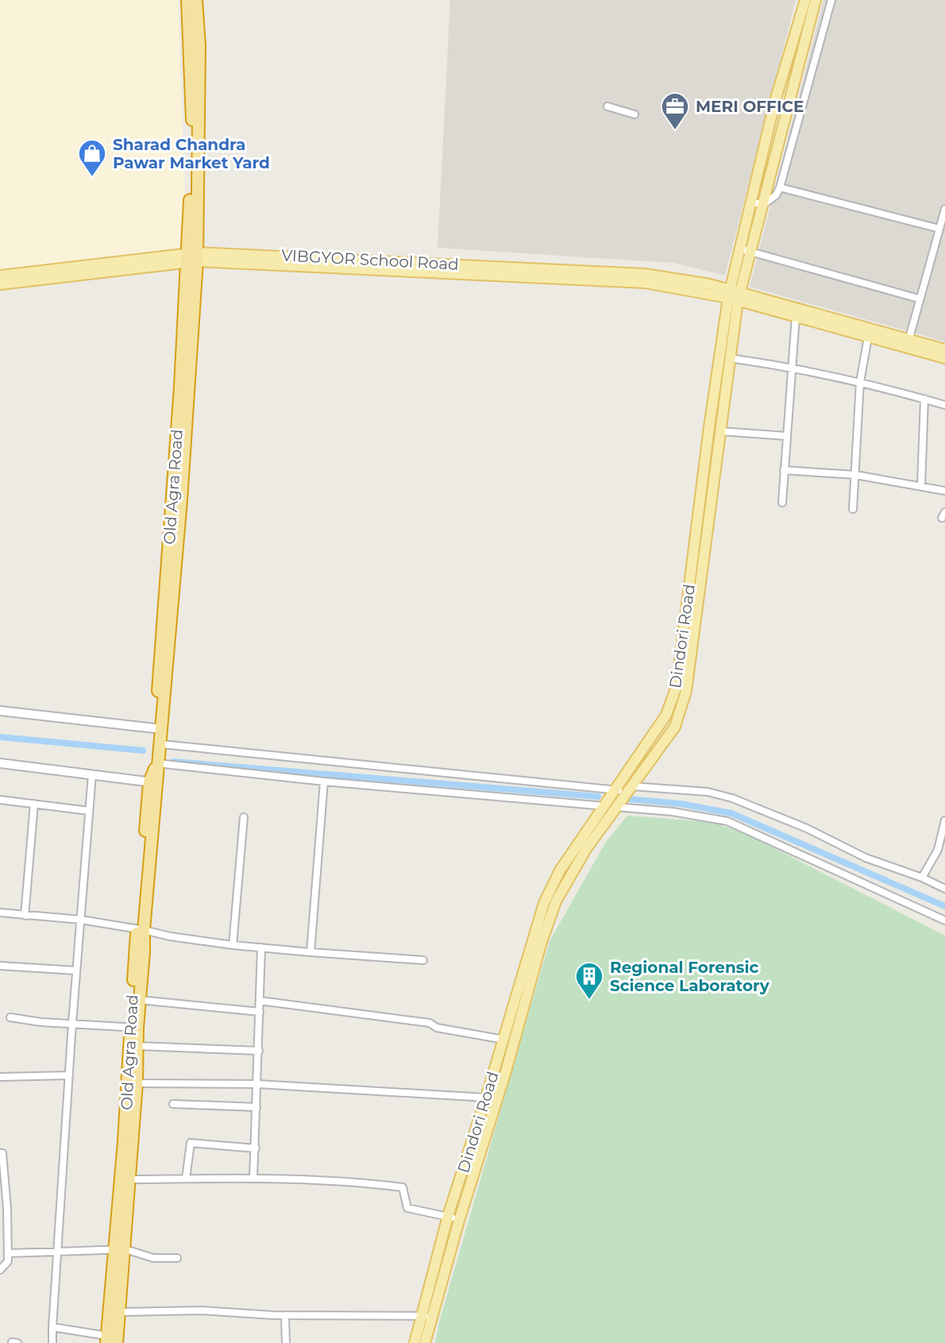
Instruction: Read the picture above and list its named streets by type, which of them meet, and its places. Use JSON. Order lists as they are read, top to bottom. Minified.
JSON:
{"streets":{"highway":["Old Agra Road"],"main road":["VIBGYOR School Road","Dindori Road"]},"crossings":[["VIBGYOR School Road","Dindori Road"]],"places":{"office":["MERI OFFICE"],"shop":["Sharad Chandra Pawar Market Yard"],"building":["Regional Forensic Science Laboratory"]}}
